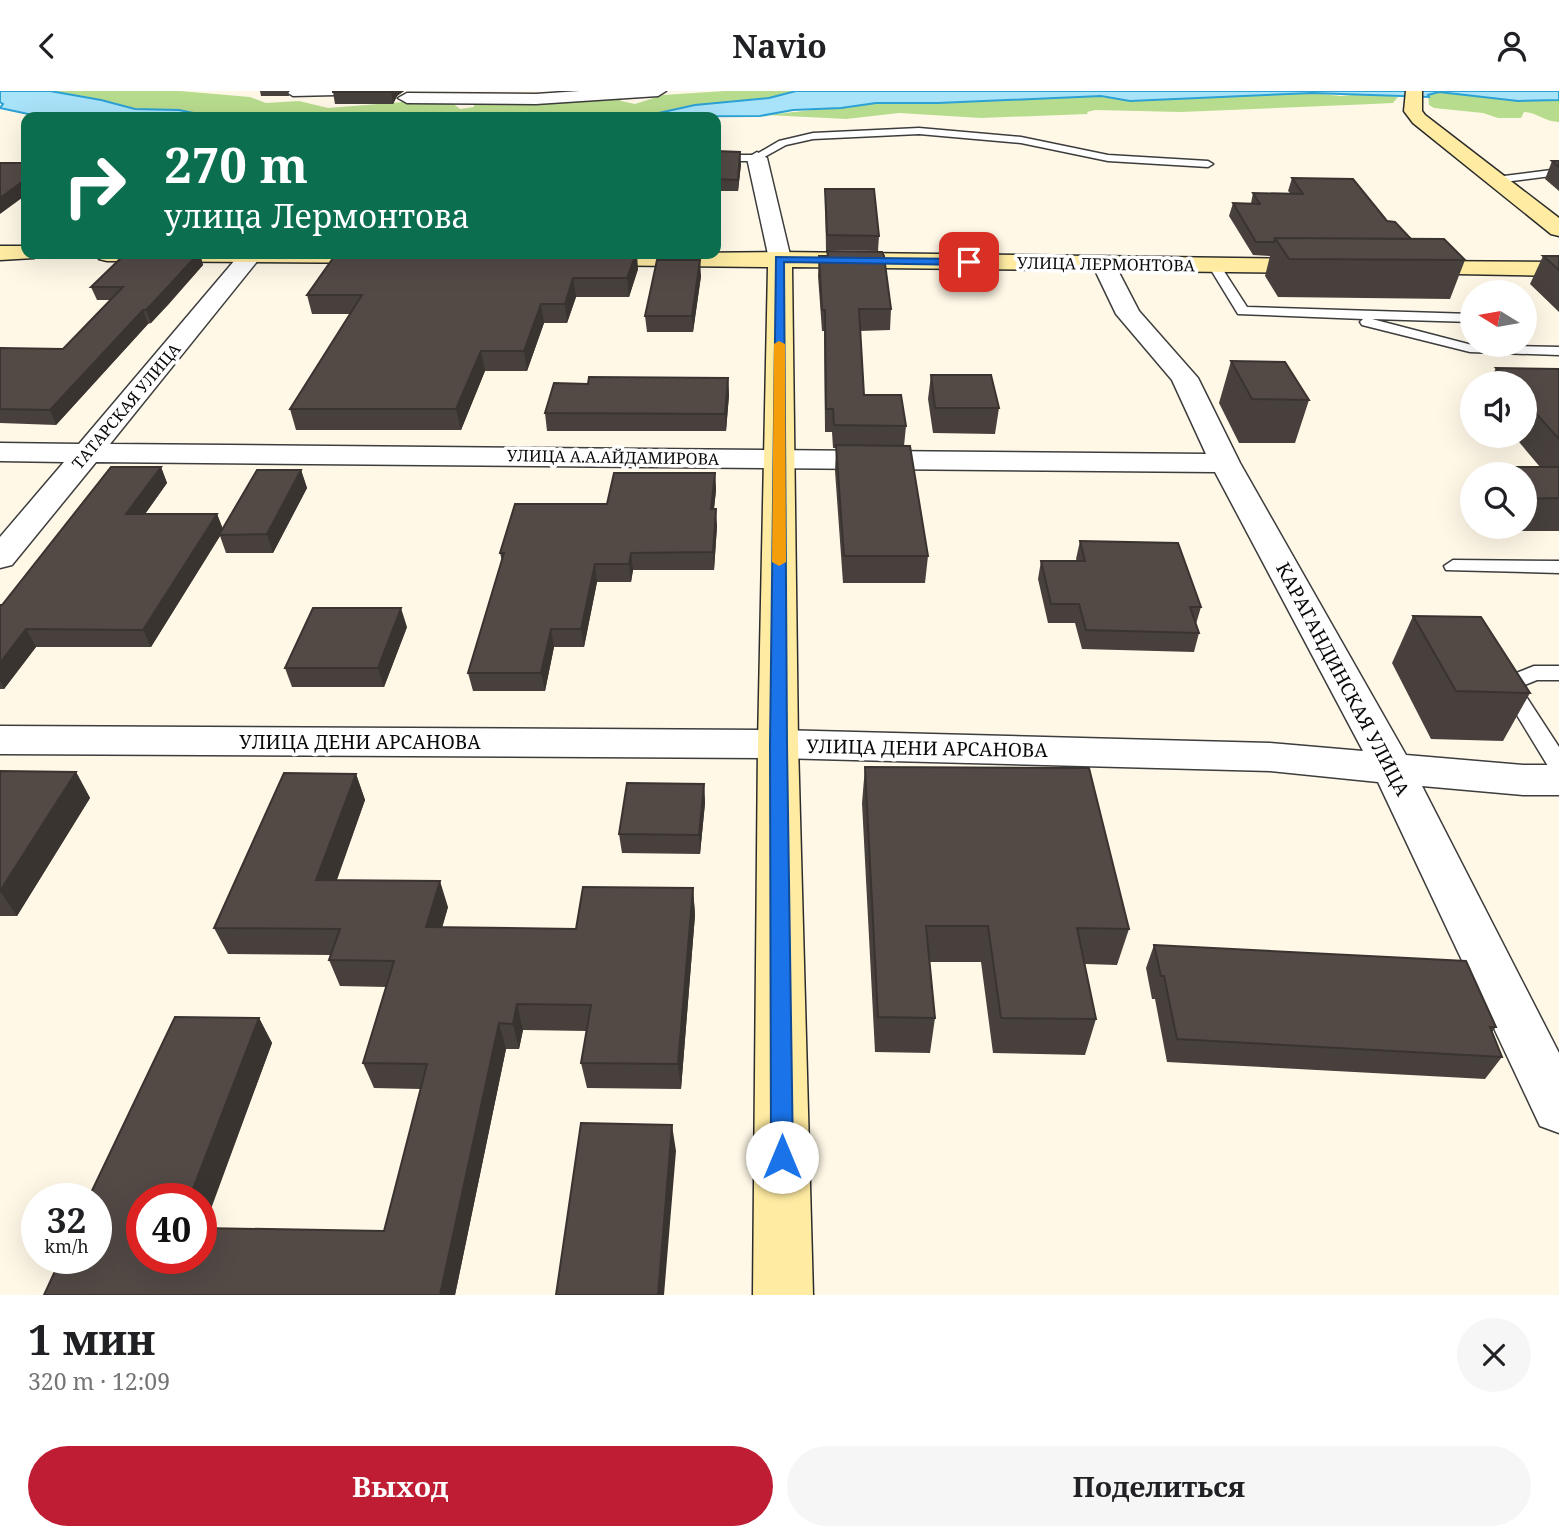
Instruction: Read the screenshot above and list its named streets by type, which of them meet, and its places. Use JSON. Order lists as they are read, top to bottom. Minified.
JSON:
{"streets":{"street":["УЛИЦА ЛЕРМОНТОВА","ТАТАРСКАЯ УЛИЦА","УЛИЦА А.А.АЙДАМИРОВА","КАРАГАНДИНСКАЯ УЛИЦА","УЛИЦА ДЕНИ АРСАНОВА"]},"crossings":[["УЛИЦА ЛЕРМОНТОВА","КАРАГАНДИНСКАЯ УЛИЦА"],["ТАТАРСКАЯ УЛИЦА","УЛИЦА А.А.АЙДАМИРОВА"],["УЛИЦА А.А.АЙДАМИРОВА","КАРАГАНДИНСКАЯ УЛИЦА"],["КАРАГАНДИНСКАЯ УЛИЦА","УЛИЦА ДЕНИ АРСАНОВА"]],"north":"left","page":{"header":"Navio","turn":["270 m","улица Лермонтова"],"speed":"32 km/h","limit":"40","heading":["1 мин","320 m · 12:09"],"buttons":["Выход","Поделиться"]}}
